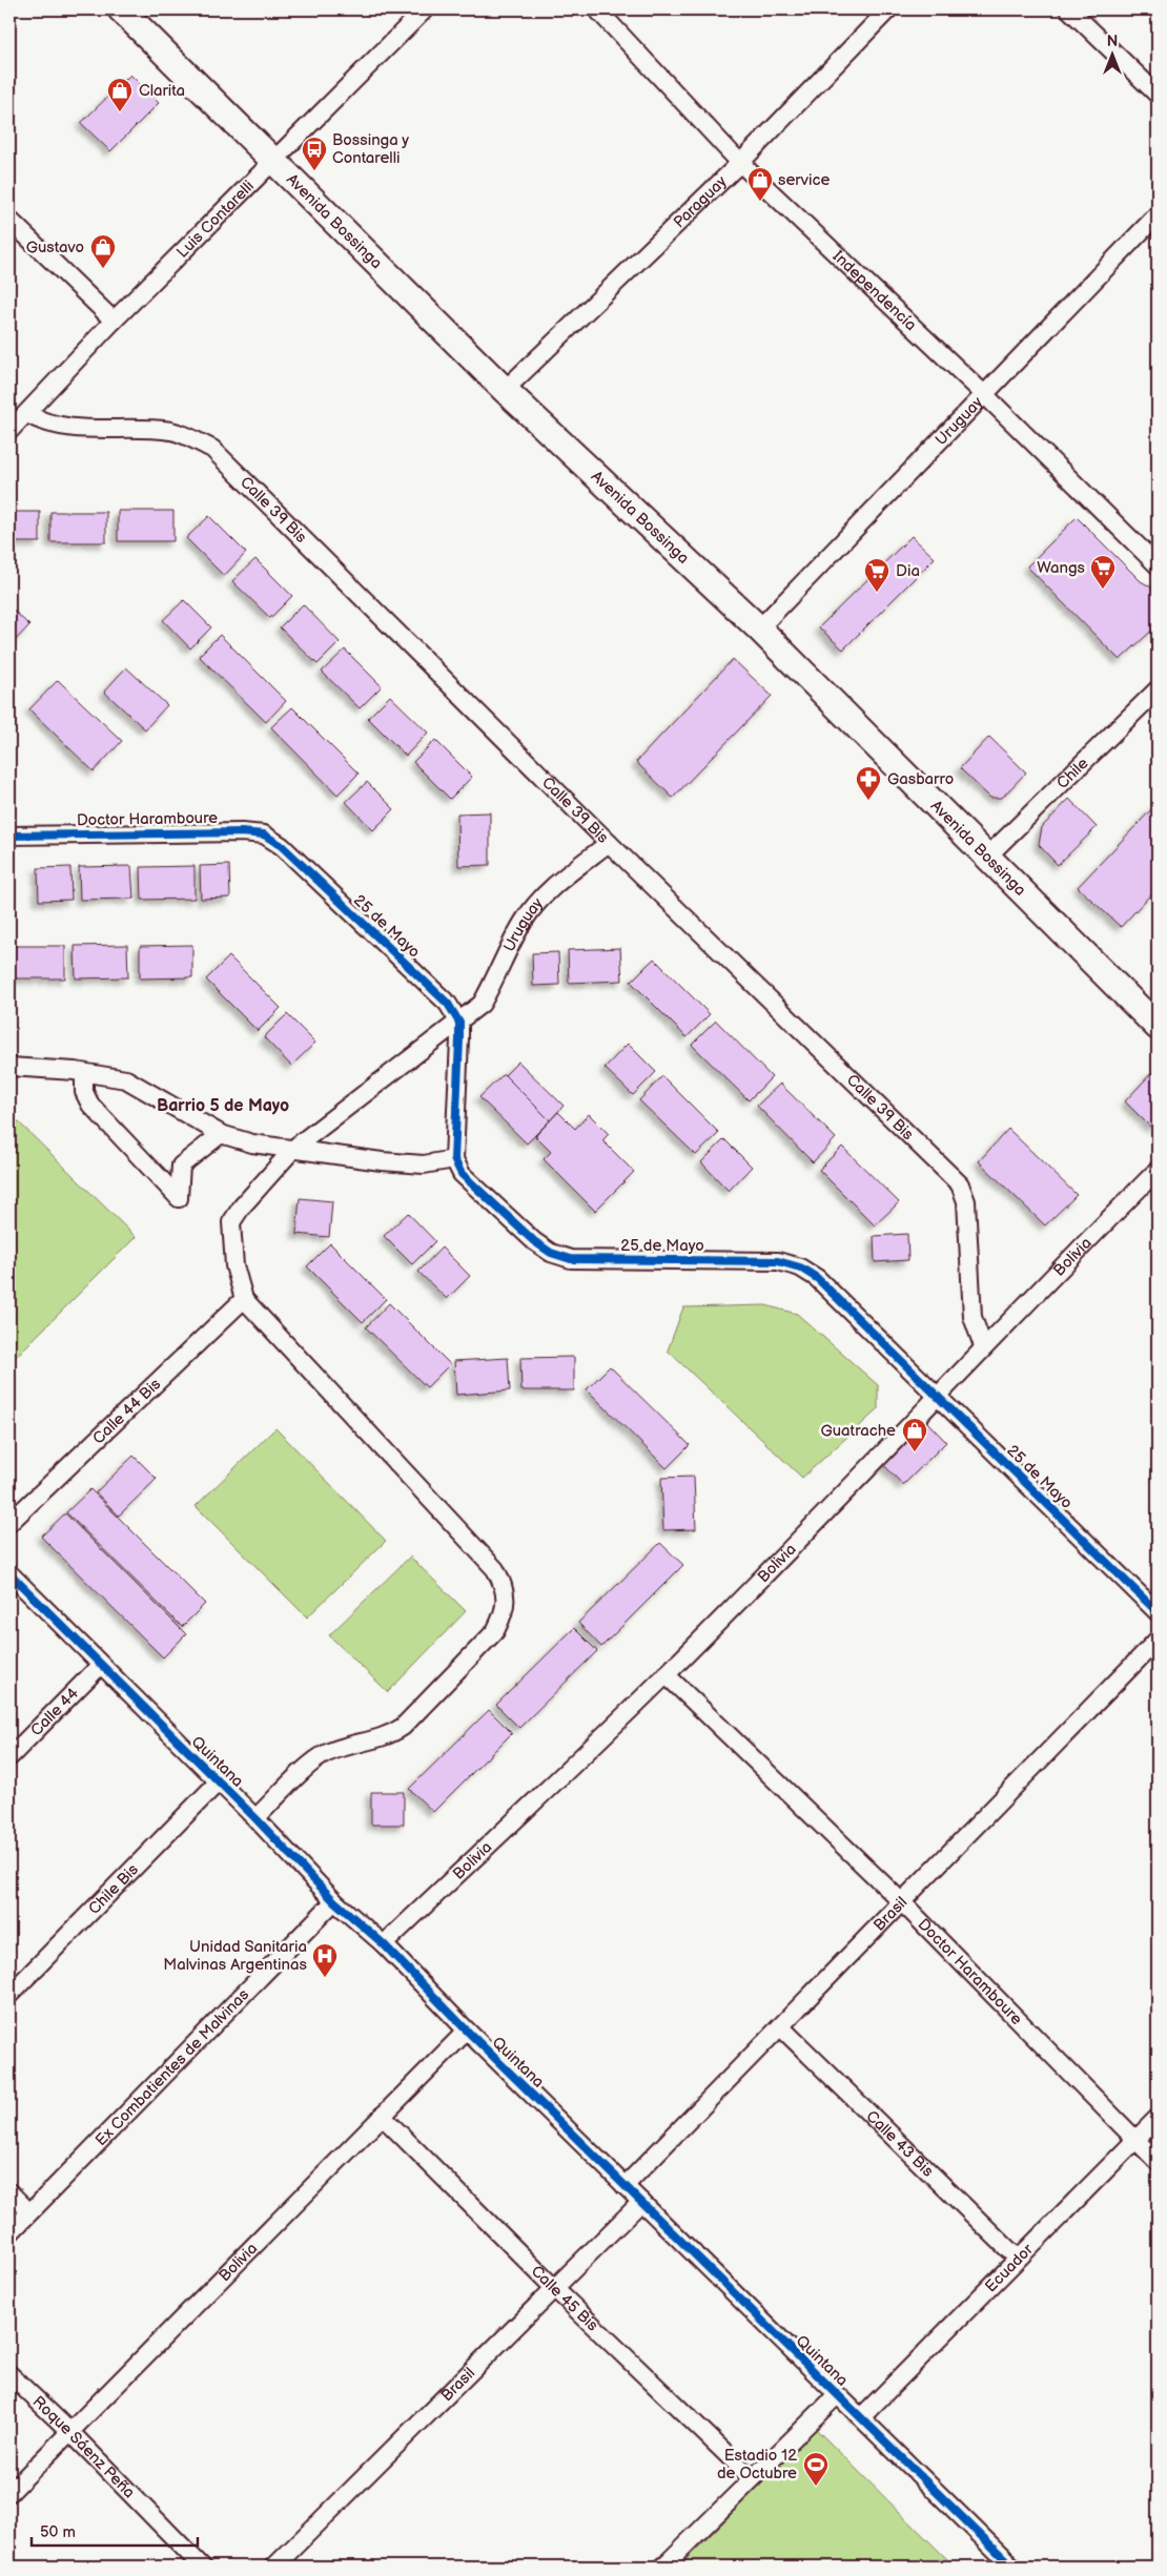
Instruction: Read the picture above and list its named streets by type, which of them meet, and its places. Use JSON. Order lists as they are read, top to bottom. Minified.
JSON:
{"streets":{"main road":["Avenida Bossinga"],"street":["Paraguay","Luis Contarelli","Independencía","Uruguay","Calle 39 Bis","Chile","Doctor Haramboure","25 de Mayo","Bolivia","Calle 44 Bis","Calle 44","Quintana","Chile Bis","Brasil","Ex Combatientes de Malvinas","Calle 43 Bis","Ecuador","Calle 45 Bis","Roque Sáenz Peña"]},"crossings":[["Paraguay","Avenida Bossinga"],["Paraguay","Independencía"],["Luis Contarelli","Avenida Bossinga"],["Luis Contarelli","Calle 39 Bis"],["Avenida Bossinga","Uruguay"],["Avenida Bossinga","Chile"],["Independencía","Uruguay"],["Uruguay","Calle 39 Bis"],["Uruguay","25 de Mayo"],["Uruguay","Calle 44 Bis"],["Calle 39 Bis","Bolivia"],["Doctor Haramboure","25 de Mayo"],["Doctor Haramboure","Bolivia"],["Doctor Haramboure","Brasil"],["Doctor Haramboure","Ecuador"],["25 de Mayo","Bolivia"],["Bolivia","Quintana"],["Bolivia","Calle 45 Bis"],["Bolivia","Roque Sáenz Peña"],["Calle 44","Quintana"],["Quintana","Chile Bis"],["Quintana","Brasil"],["Quintana","Ex Combatientes de Malvinas"],["Quintana","Ecuador"],["Brasil","Calle 43 Bis"],["Brasil","Calle 45 Bis"],["Calle 43 Bis","Ecuador"]],"districts":["Barrio 5 de Mayo"],"places":{"shop":["Clarita","service","Gustavo","Guatrache"],"bus stop":["Bossinga y Contarelli"],"supermarket":["Wangs","Dia"],"pharmacy":["Gasbarro"],"hospital":["Unidad Sanitaria Malvinas Argentinas"],"sports":["Estadio 12 de Octubre"]},"scale_bar":"50 m","north":"top"}
